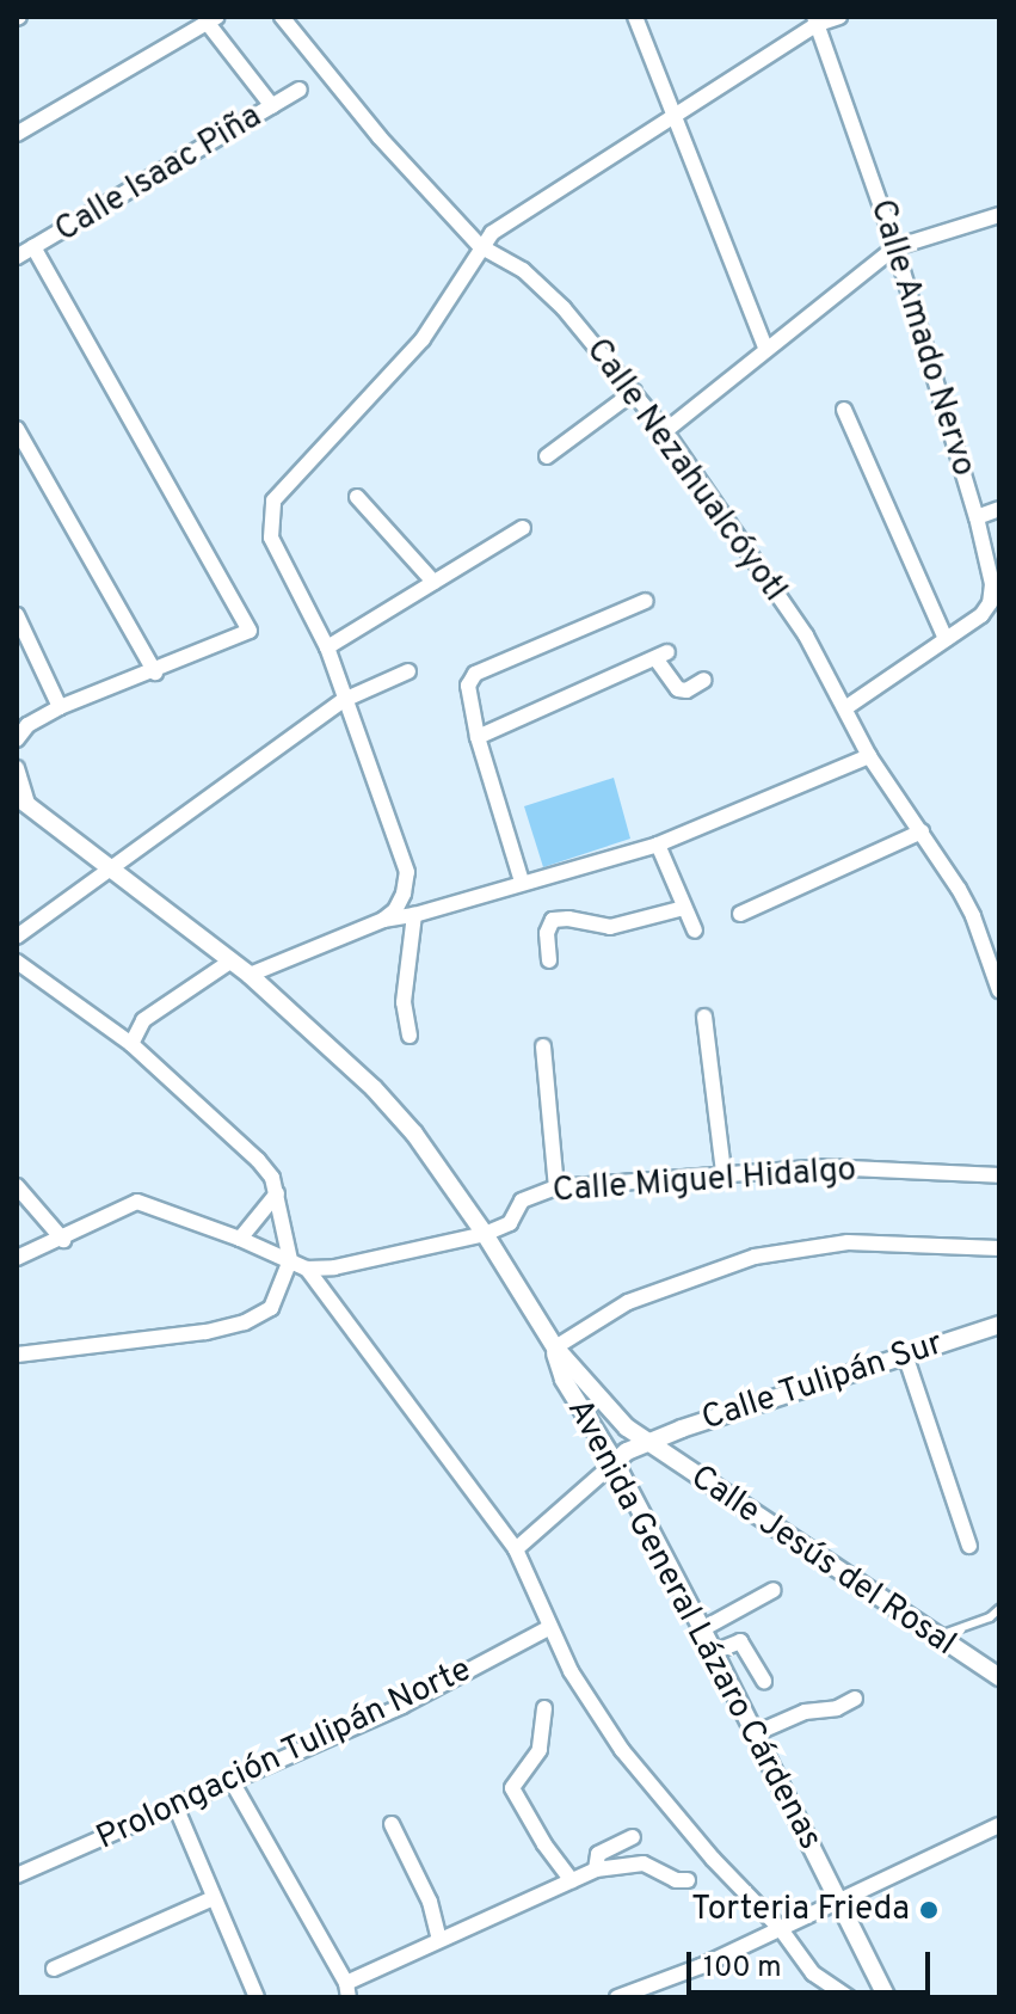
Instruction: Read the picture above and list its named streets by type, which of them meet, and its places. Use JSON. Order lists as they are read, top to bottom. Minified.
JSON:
{"streets":{"street":["Calle Isaac Piña","Calle Amado Nervo","Calle Nezahualcóyotl","Calle Miguel Hidalgo","Calle Tulipán Sur","Calle Jesús del Rosal","Avenida General Lázaro Cárdenas","Prolongación Tulipán Norte"]},"crossings":[["Calle Amado Nervo","Calle Nezahualcóyotl"],["Calle Miguel Hidalgo","Avenida General Lázaro Cárdenas"],["Calle Tulipán Sur","Calle Jesús del Rosal"],["Calle Tulipán Sur","Avenida General Lázaro Cárdenas"],["Calle Jesús del Rosal","Avenida General Lázaro Cárdenas"]],"places":["Torteria Frieda"],"scale_bar":"100 m"}
